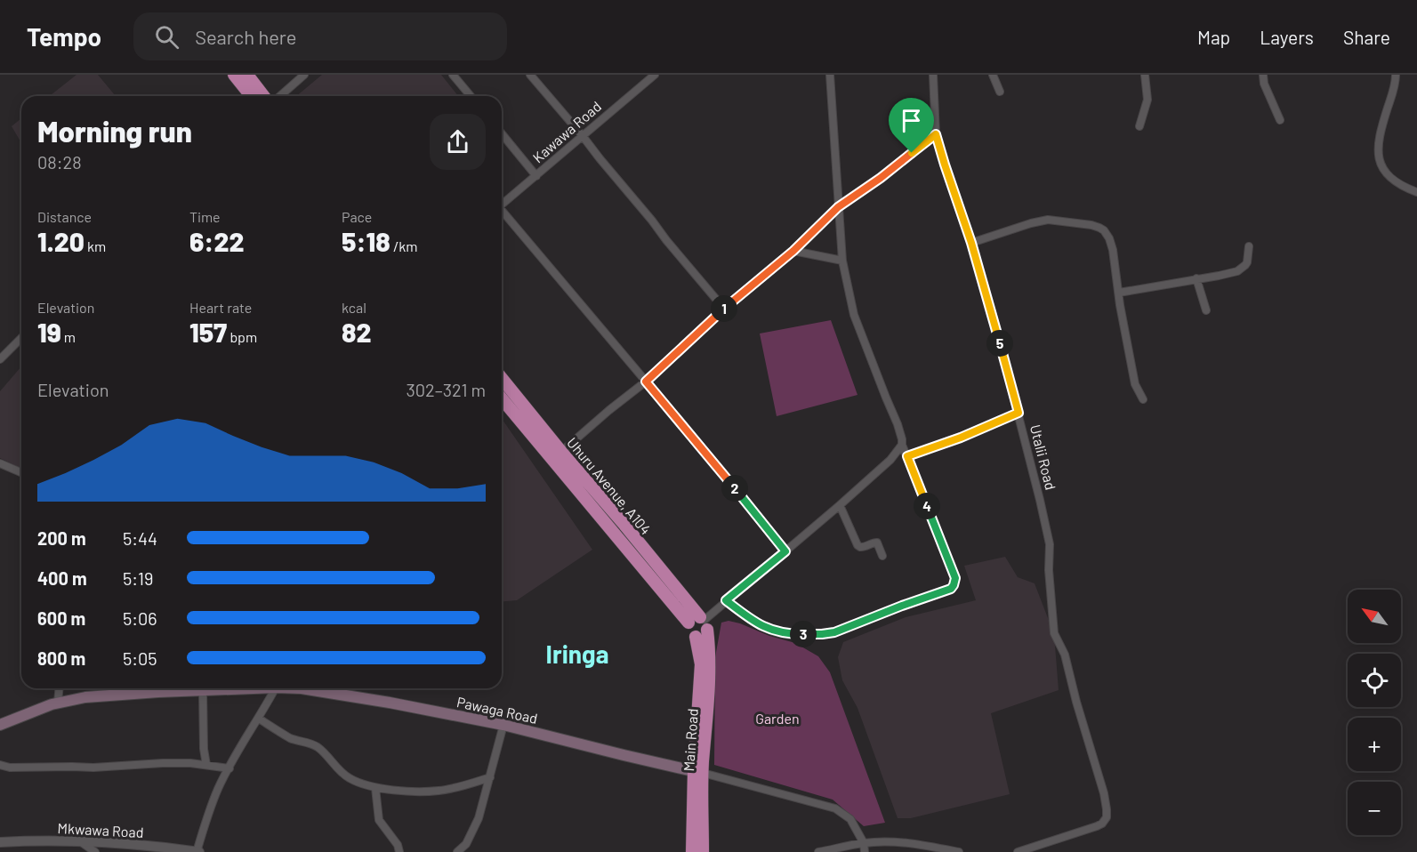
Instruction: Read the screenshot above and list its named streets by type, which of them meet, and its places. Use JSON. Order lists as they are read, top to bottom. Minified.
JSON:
{"streets":{"highway":["Uhuru Avenue, A104","Main Road"],"main road":["Pawaga Road"],"street":["Kawawa Road","Utalii Road","Mkwawa Road"]},"crossings":[["Uhuru Avenue, A104","Main Road"],["Pawaga Road","Main Road"]],"districts":["Iringa"],"parks":["Garden"],"north":"top left","page":{"header":"Tempo","search":"Search here","nav":["Map","Layers","Share"],"heading":["Morning run","08:28"],"stats":[["Distance","1.20 km"],["Time","6:22"],["Pace","5:18 /km"],["Elevation","19 m"],["Heart rate","157 bpm"],["kcal","82"]],"pins":["1","5","2","4","3"],"chart":["Elevation","302–321 m"],"list":[{"name":"200 m","note":"5:44"},{"name":"400 m","note":"5:19"},{"name":"600 m","note":"5:06"},{"name":"800 m","note":"5:05"}],"map_buttons":["+","−"]}}
